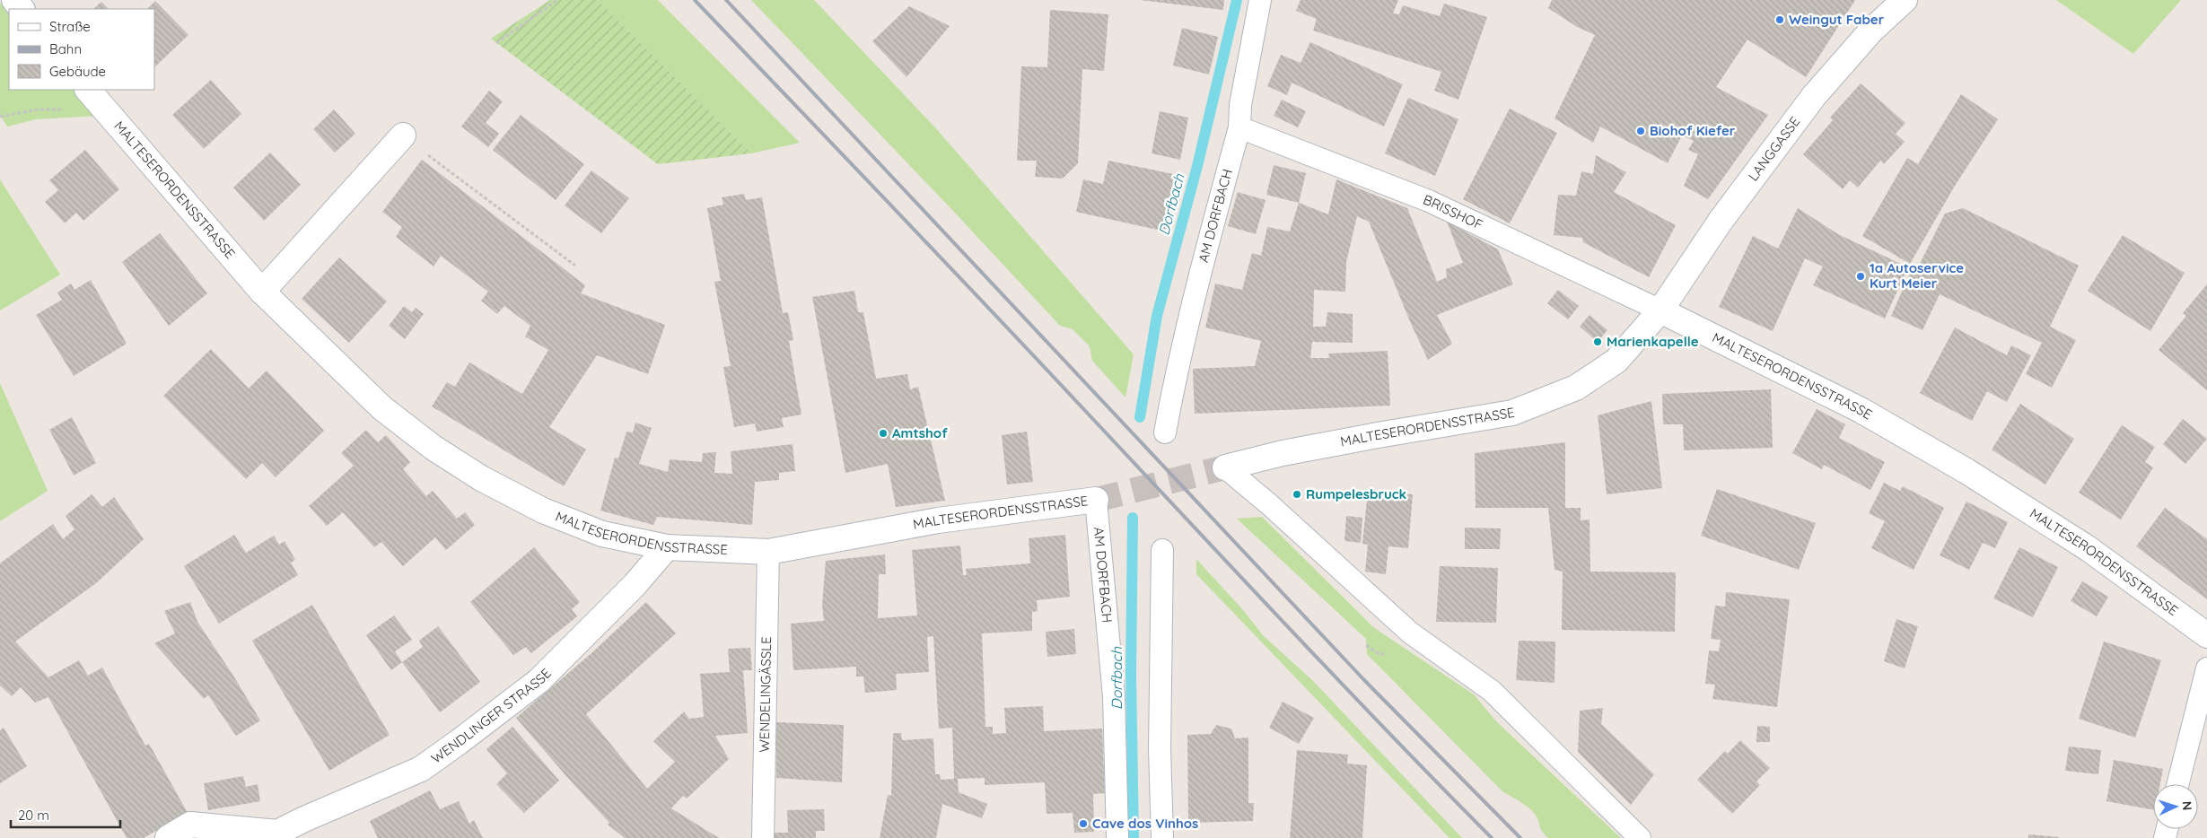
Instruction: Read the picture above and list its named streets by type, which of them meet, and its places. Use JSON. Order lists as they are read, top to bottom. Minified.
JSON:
{"streets":{"street":["LANGGASSE","MALTESERORDENSSTRASSE","WENDLINGER STRASSE"],"lane":["BRISSHOF","AM DORFBACH","WENDELINGÄSSLE"]},"crossings":[["LANGGASSE","MALTESERORDENSSTRASSE"],["LANGGASSE","BRISSHOF"],["MALTESERORDENSSTRASSE","BRISSHOF"],["MALTESERORDENSSTRASSE","AM DORFBACH"],["MALTESERORDENSSTRASSE","WENDELINGÄSSLE"],["MALTESERORDENSSTRASSE","WENDLINGER STRASSE"],["BRISSHOF","AM DORFBACH"]],"water":["Dorfbach"],"places":["Weingut Faber","Biohof Kiefer","1a Autoservice Kurt Meier","Marienkapelle","Amtshof","Rumpelesbruck","Cave dos Vinhos"],"legend":["Straße","Bahn","Gebäude"],"scale_bar":"20 m","north":"right"}
